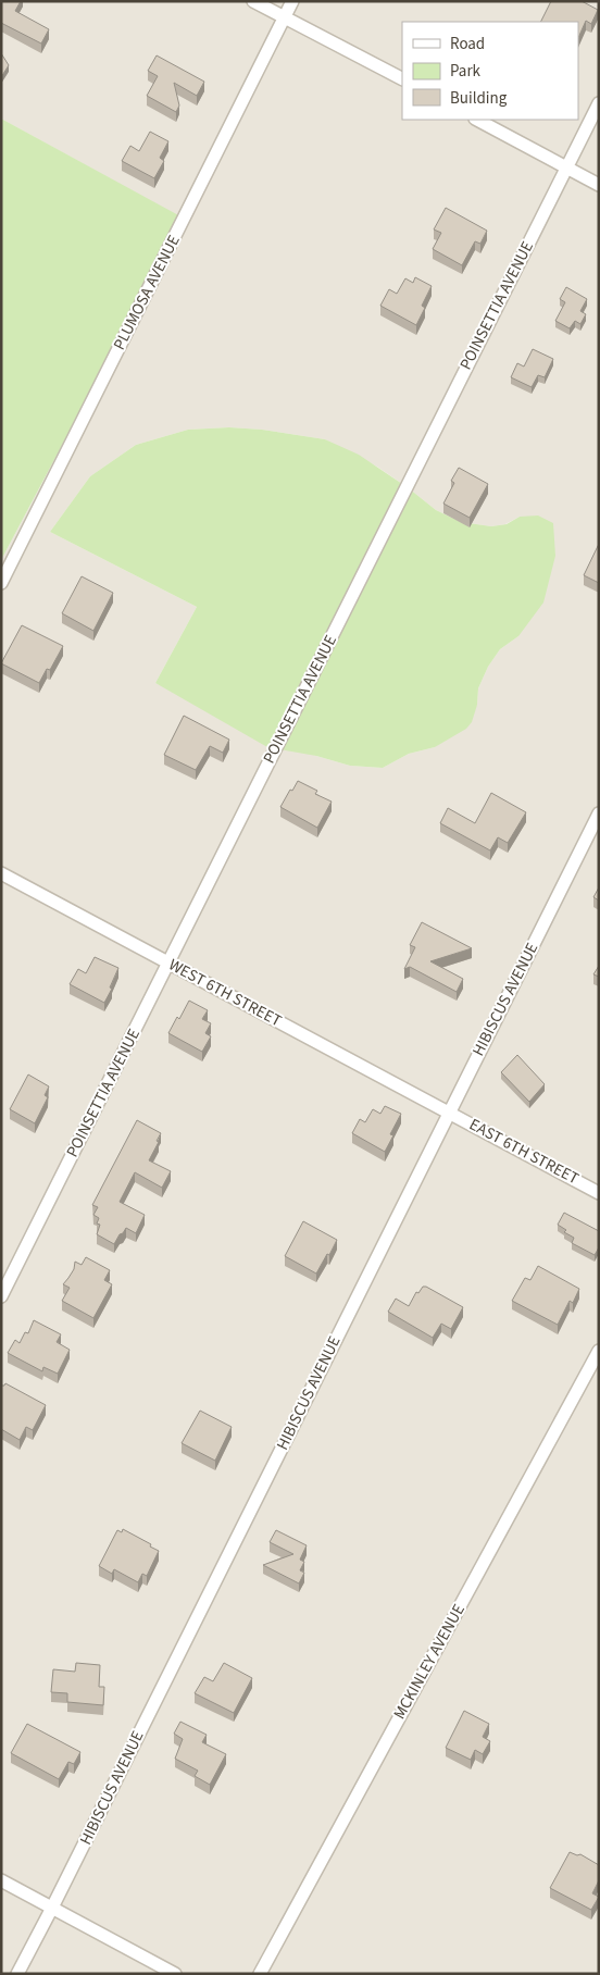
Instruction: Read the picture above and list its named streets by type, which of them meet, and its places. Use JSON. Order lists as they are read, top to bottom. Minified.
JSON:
{"streets":{"street":["PLUMOSA AVENUE","POINSETTIA AVENUE","WEST 6TH STREET","HIBISCUS AVENUE","EAST 6TH STREET","MCKINLEY AVENUE"]},"crossings":[["POINSETTIA AVENUE","WEST 6TH STREET"],["WEST 6TH STREET","HIBISCUS AVENUE"],["WEST 6TH STREET","EAST 6TH STREET"],["HIBISCUS AVENUE","EAST 6TH STREET"]],"legend":["Road","Park","Building"]}
